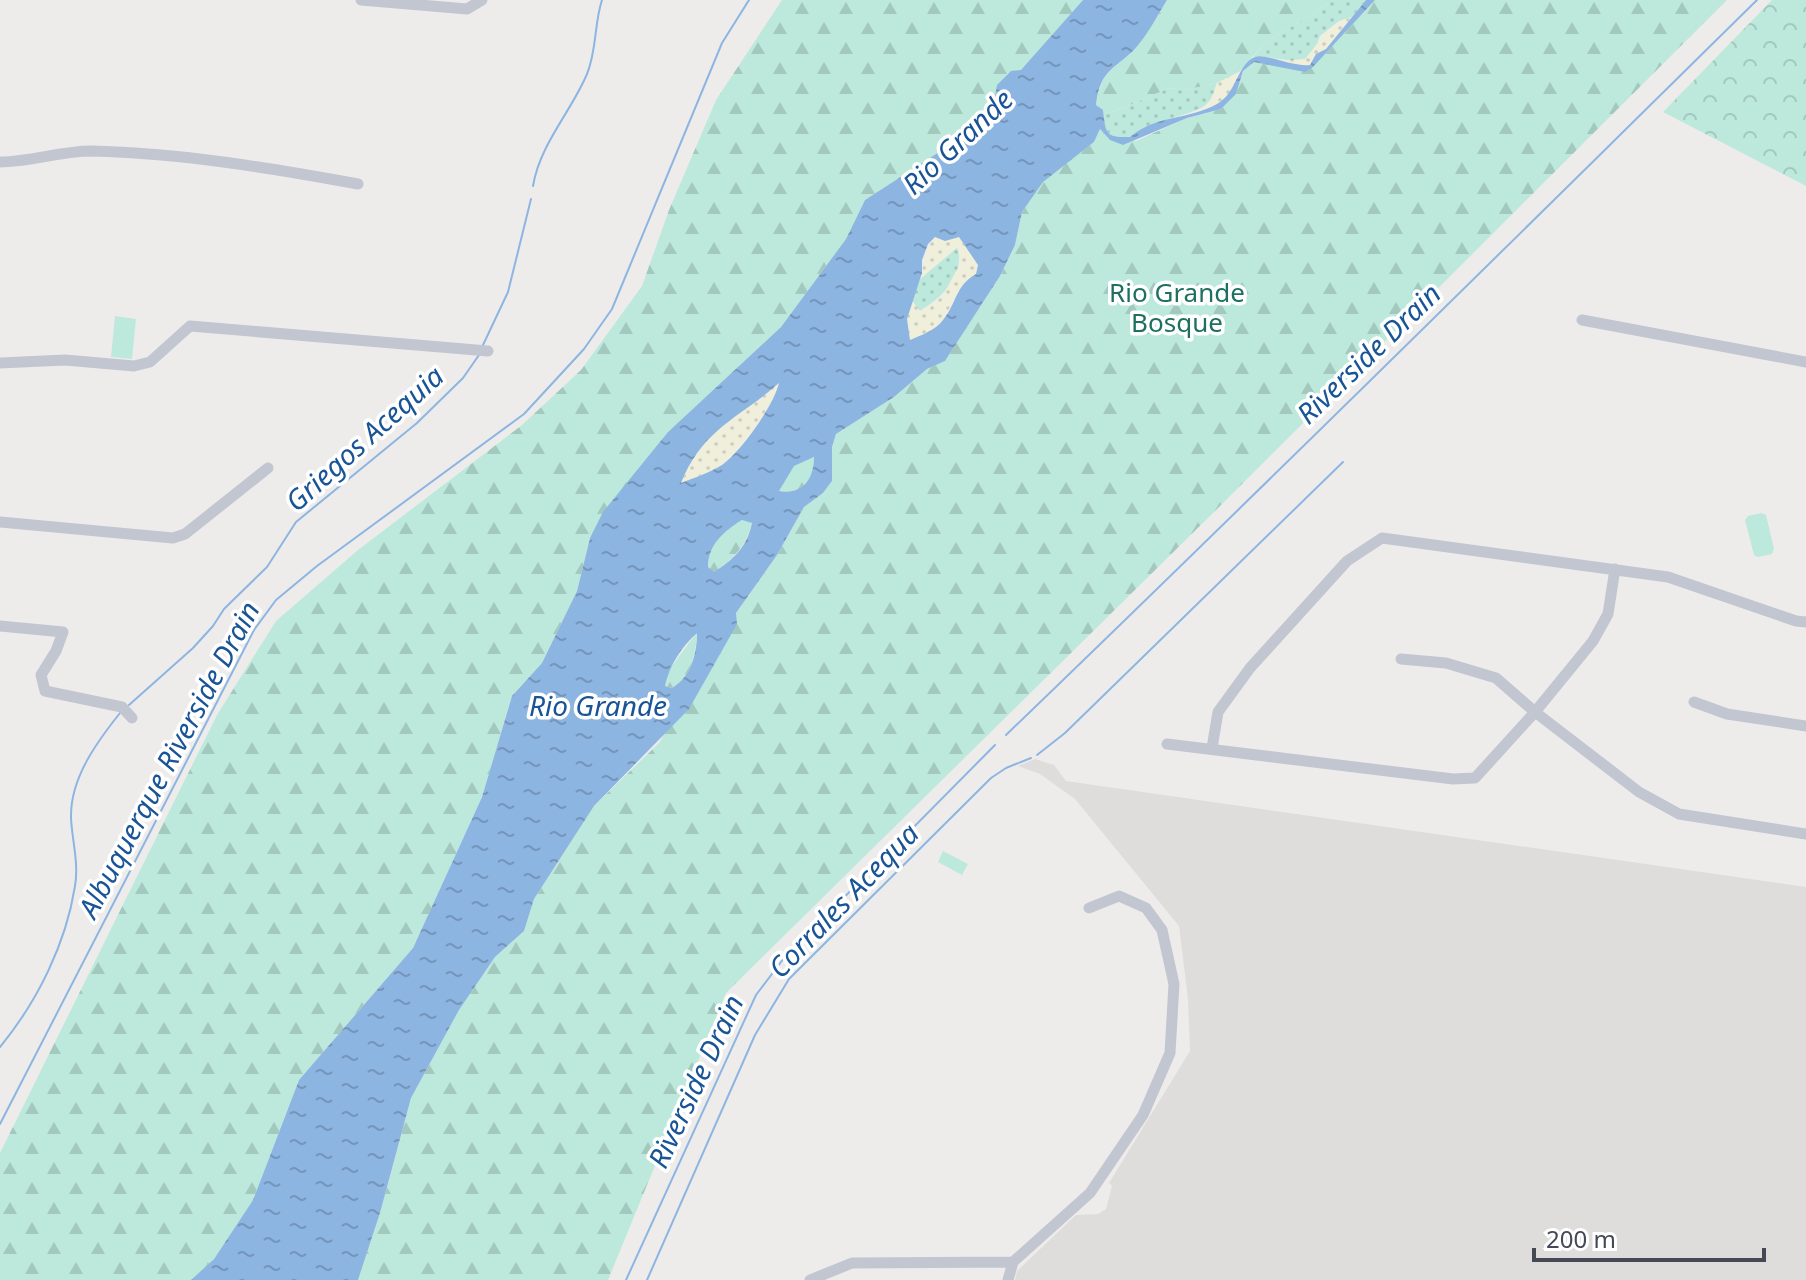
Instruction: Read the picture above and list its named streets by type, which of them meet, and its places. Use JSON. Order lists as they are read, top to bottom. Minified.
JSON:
{"water":["Rio Grande","Riverside Drain","Griegos Acequia","Albuquerque Riverside Drain","Corrales Acequa"],"parks":["Rio Grande Bosque"],"scale_bar":"200 m"}
